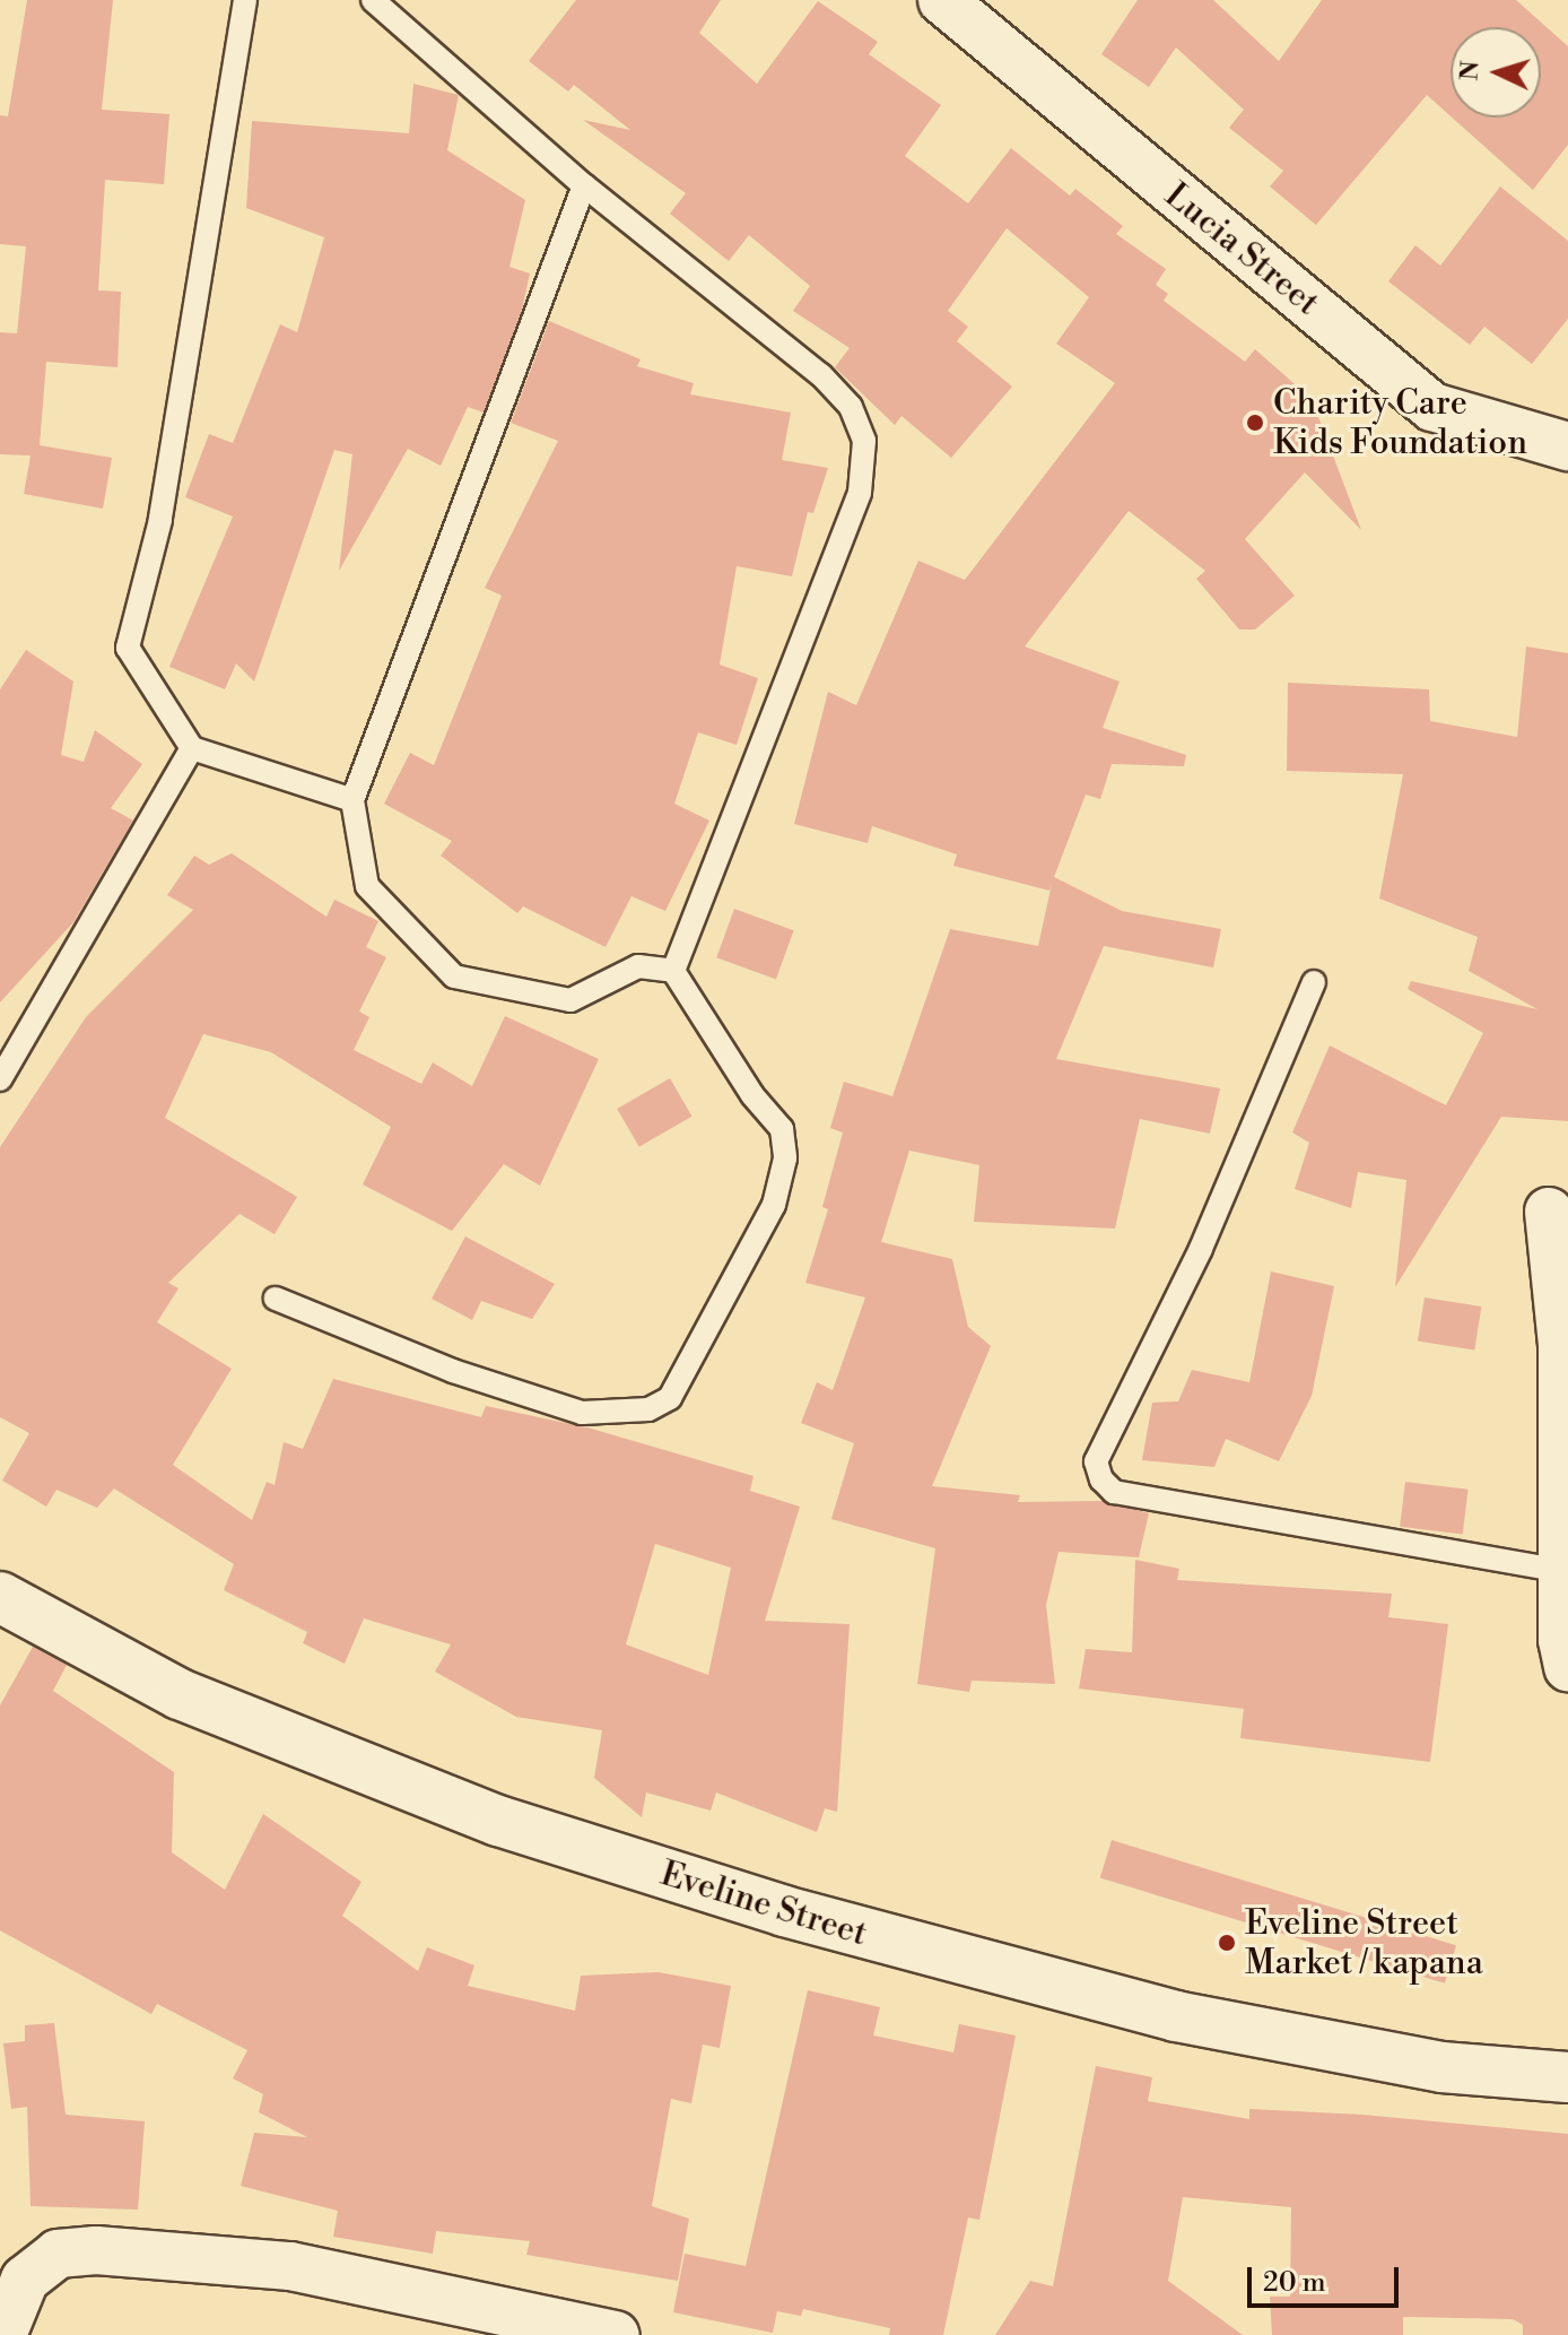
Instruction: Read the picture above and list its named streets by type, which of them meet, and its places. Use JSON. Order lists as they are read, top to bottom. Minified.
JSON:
{"streets":{"street":["Lucia Street","Eveline Street"]},"places":["Charity Care Kids Foundation","Eveline Street Market / kapana"],"scale_bar":"20 m","north":"left"}
